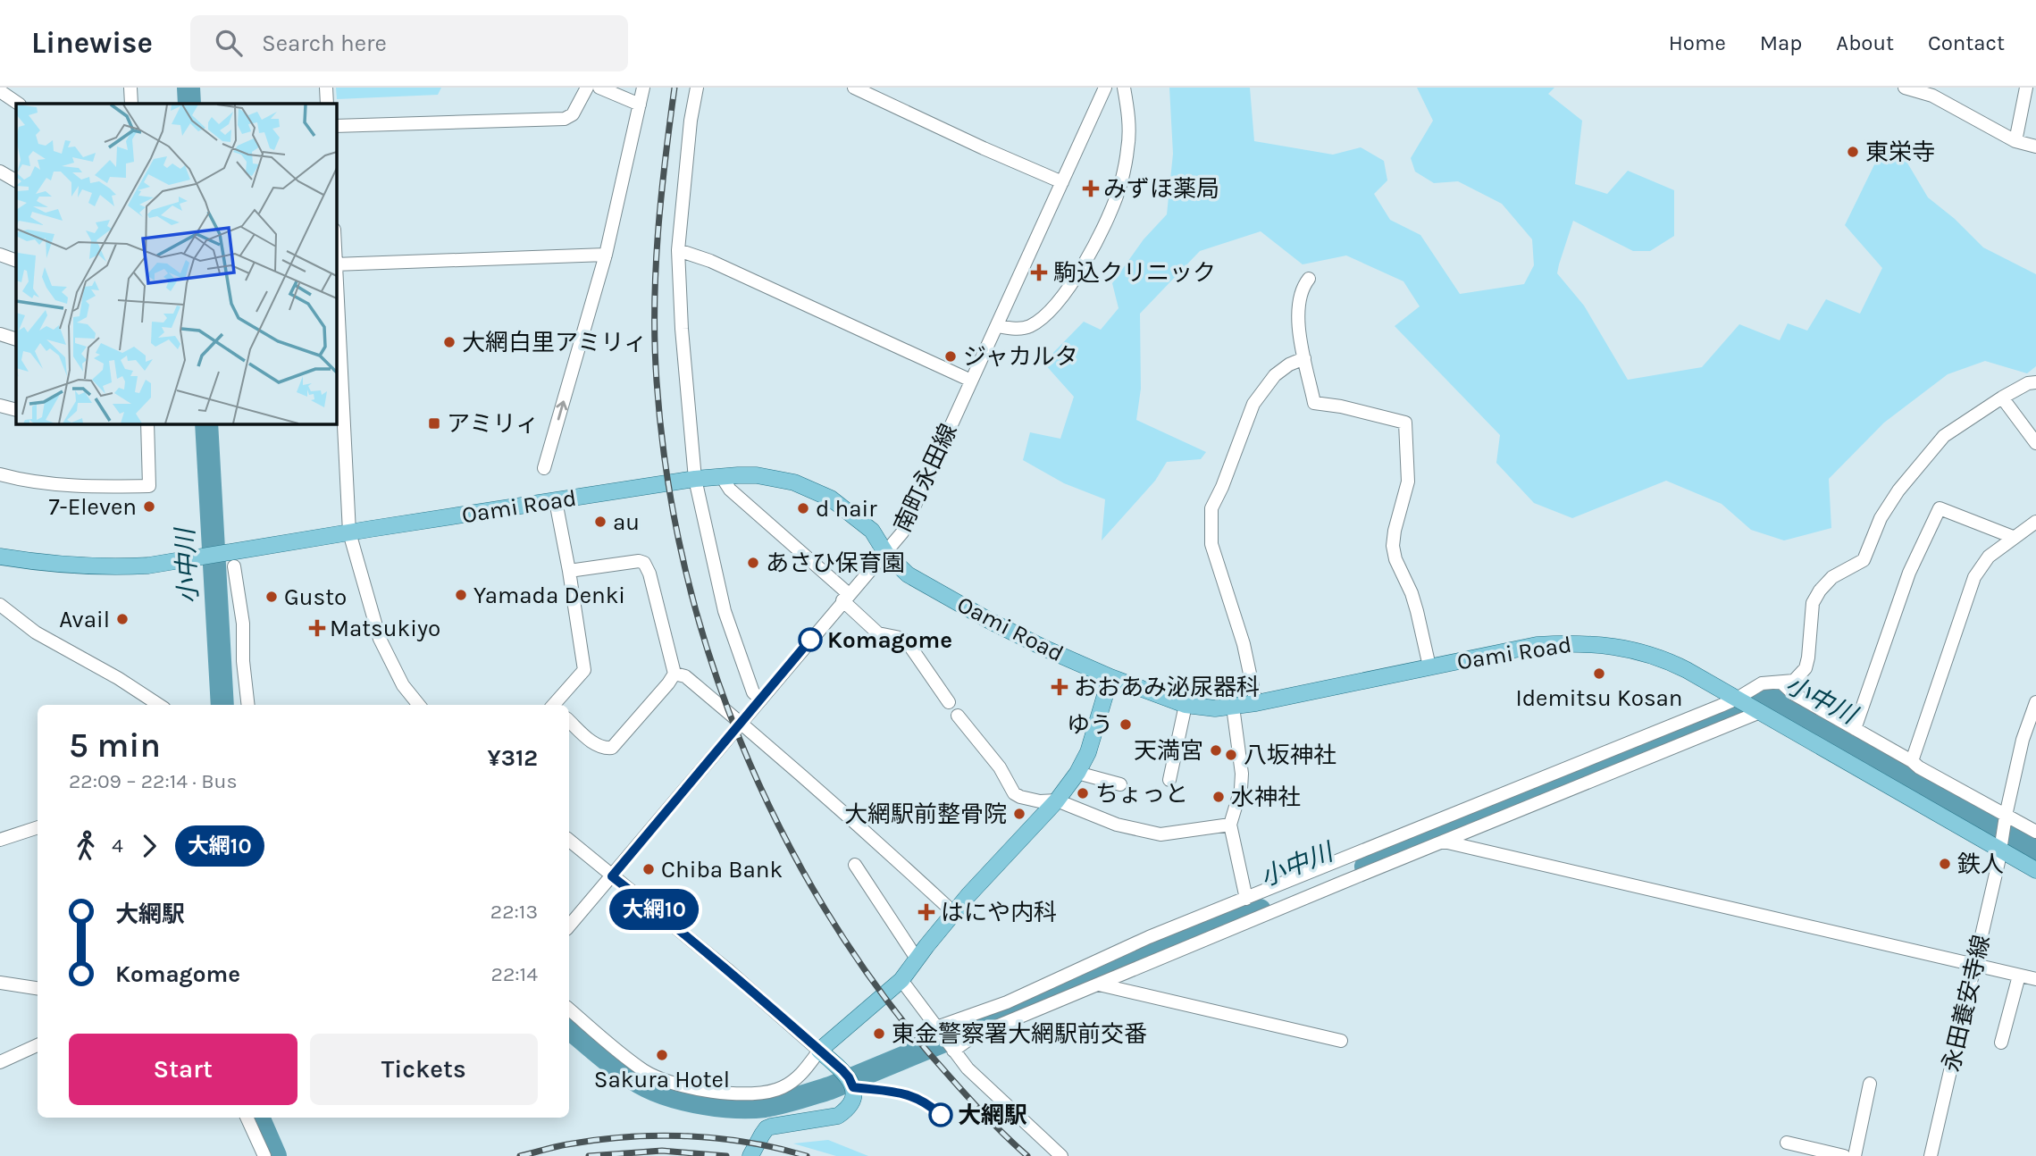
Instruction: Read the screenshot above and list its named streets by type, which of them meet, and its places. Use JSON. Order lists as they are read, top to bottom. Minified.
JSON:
{"streets":{"main road":["Oami Road"],"street":["南町永田線","永田養安寺線"]},"crossings":[["南町永田線","Oami Road"],["Oami Road","永田養安寺線"]],"water":["小中川"],"places":{"other":["東栄寺","大網白里アミリィ","ジャカルタ","7-Eleven","d hair","au","あさひ保育園","Yamada Denki","Gusto","Avail","Komagome","Idemitsu Kosan","ゆう","天満宮","八坂神社","ちょっと","水神社","大網駅前整骨院","鉄人","Chiba Bank","東金警察署大網駅前交番","Sakura Hotel","大網駅"],"health":["みずほ薬局","駒込クリニック","Matsukiyo","おおあみ泌尿器科","はにや内科"],"transit":["アミリィ"]},"lines":["bus line 大網10"],"page":{"header":"Linewise","search":"Search here","nav":["Home","Map","About","Contact"],"on_map":"大網10","heading":["5 min","22:09 – 22:14 · Bus","¥312"],"legs":["4","大網10"],"list":[{"name":"大網駅","value":"22:13"},{"name":"Komagome","value":"22:14"}],"buttons":["Start","Tickets"]}}
